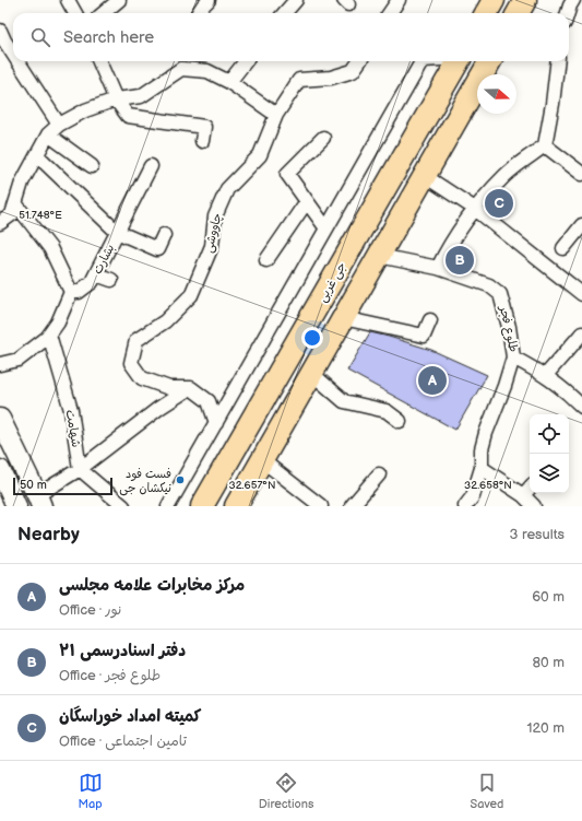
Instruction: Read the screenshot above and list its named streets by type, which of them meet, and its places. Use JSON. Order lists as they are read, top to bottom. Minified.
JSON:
{"streets":{"main road":["جی غربی"],"street":["چاووشی","بشارت","طلوع فجر","شهامت"]},"places":["فست فود نیکشان جی"],"scale_bar":"50 m","north":"right","page":{"search":"Search here","pins":["C","B","A"],"scale":"50 m","heading":["Nearby","3 results"],"list":[{"mark":"A","name":"مرکز مخابرات علامه مجلسی","note":"Office · نور","value":"60 m"},{"mark":"B","name":"دفتر اسنادرسمی ۲۱","note":"Office · طلوع فجر","value":"80 m"},{"mark":"C","name":"کمیته امداد خوراسگان","note":"Office · تامین اجتماعی","value":"120 m"}],"nav":["Map","Directions","Saved"]},"coordinates":["51.748°E","32.657°N","32.658°N"]}
